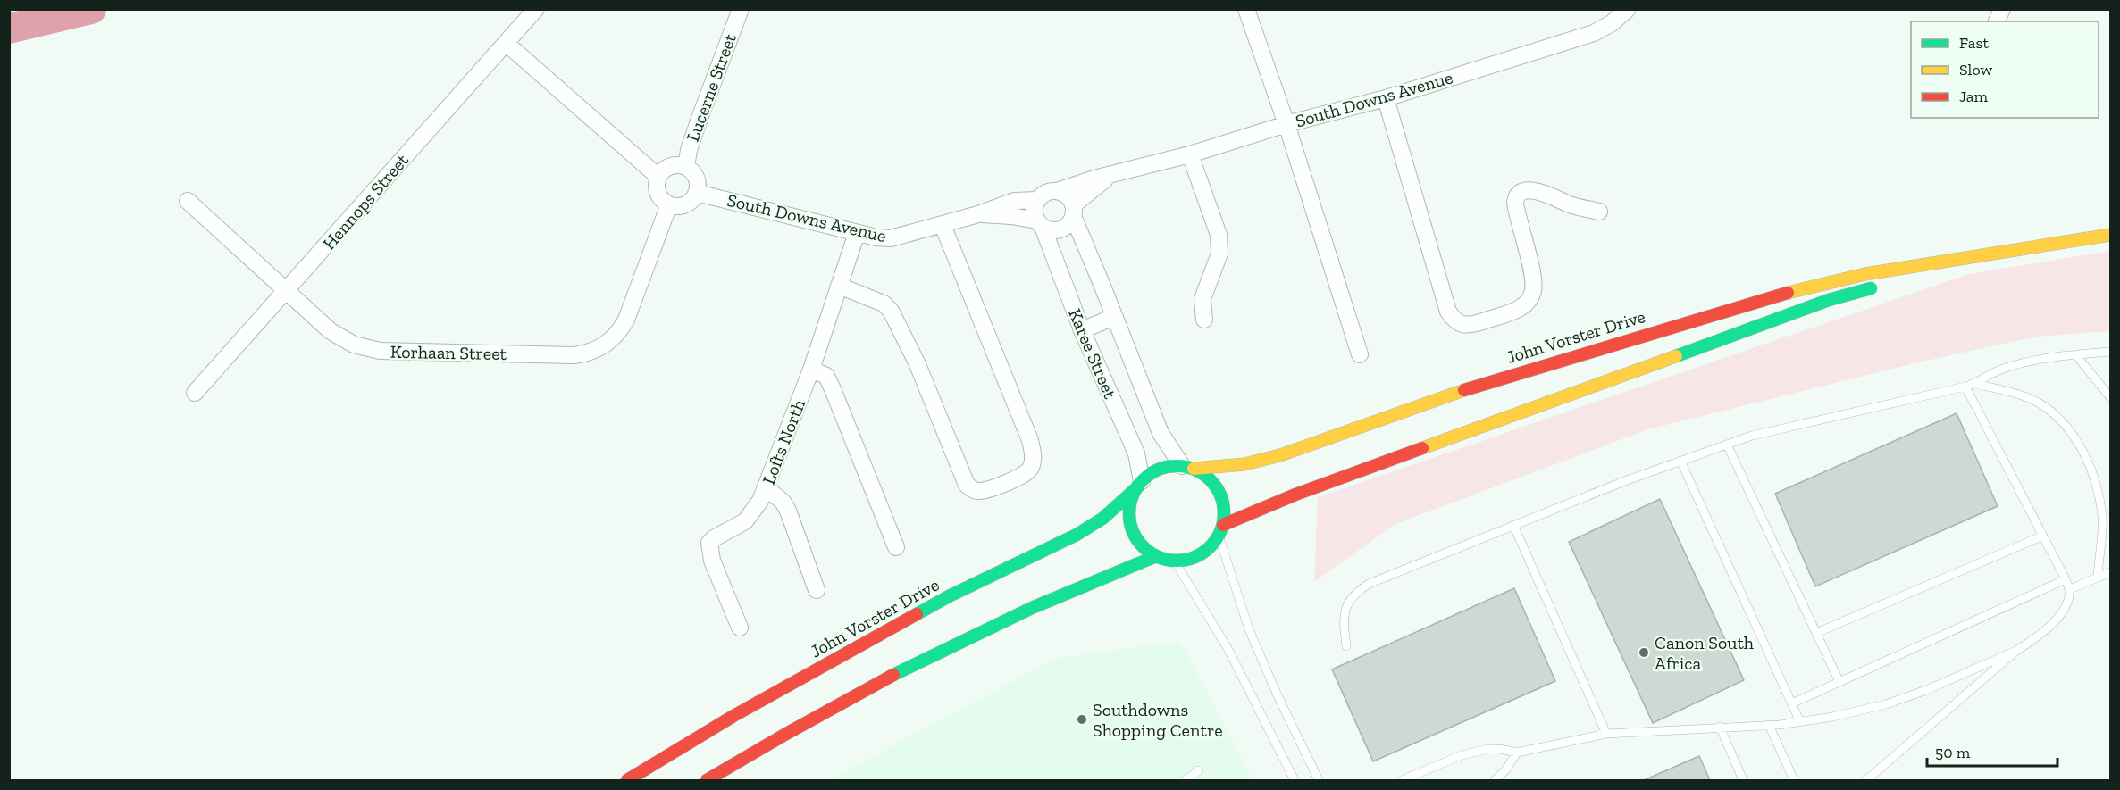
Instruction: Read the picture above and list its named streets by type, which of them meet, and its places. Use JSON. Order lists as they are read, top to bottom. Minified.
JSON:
{"streets":{"street":["Lucerne Street","South Downs Avenue","Hennops Street","John Vorster Drive","Korhaan Street","Karee Street","Lofts North"]},"crossings":[["Lucerne Street","South Downs Avenue"],["Lucerne Street","Korhaan Street"],["South Downs Avenue","Korhaan Street"],["South Downs Avenue","Karee Street"],["South Downs Avenue","Lofts North"],["Hennops Street","Korhaan Street"],["John Vorster Drive","Karee Street"]],"places":["Canon South Africa","Southdowns Shopping Centre"],"legend":["Fast","Slow","Jam"],"scale_bar":"50 m"}
